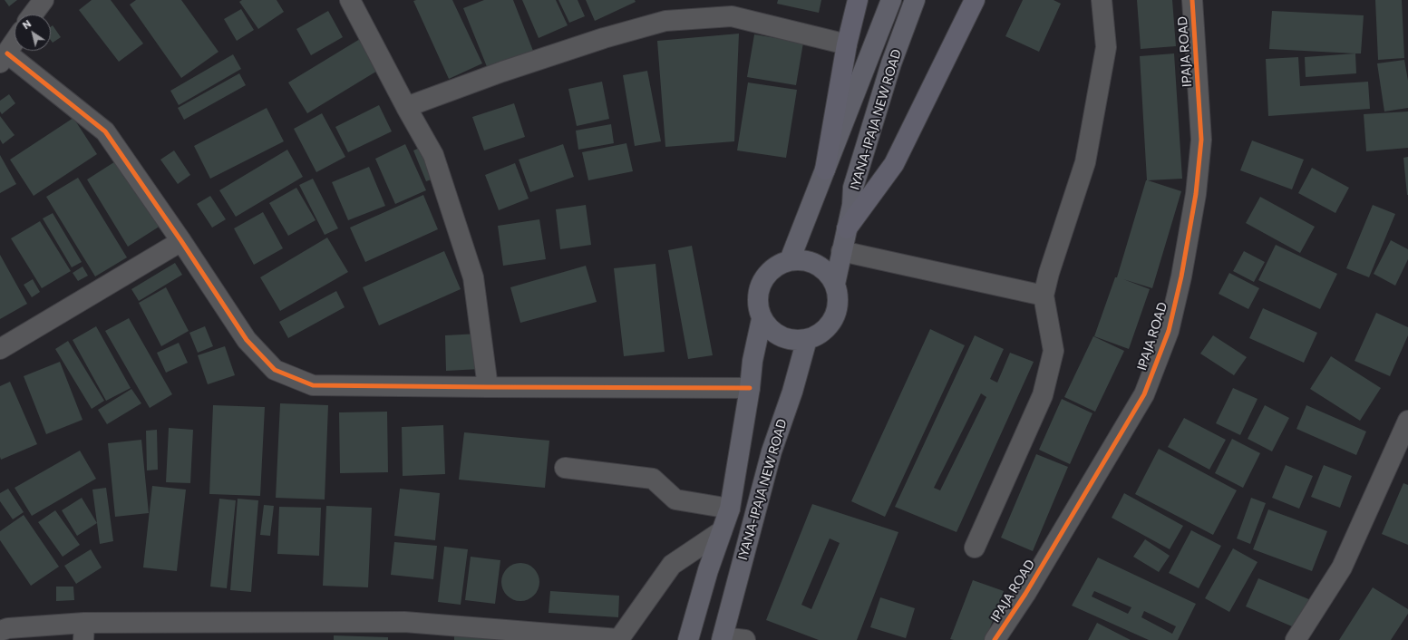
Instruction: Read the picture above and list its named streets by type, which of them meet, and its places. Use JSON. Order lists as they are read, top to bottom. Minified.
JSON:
{"streets":{"main road":["IYANA-IPAJA NEW ROAD"],"street":["IPAJA ROAD"]},"north":"top left"}
